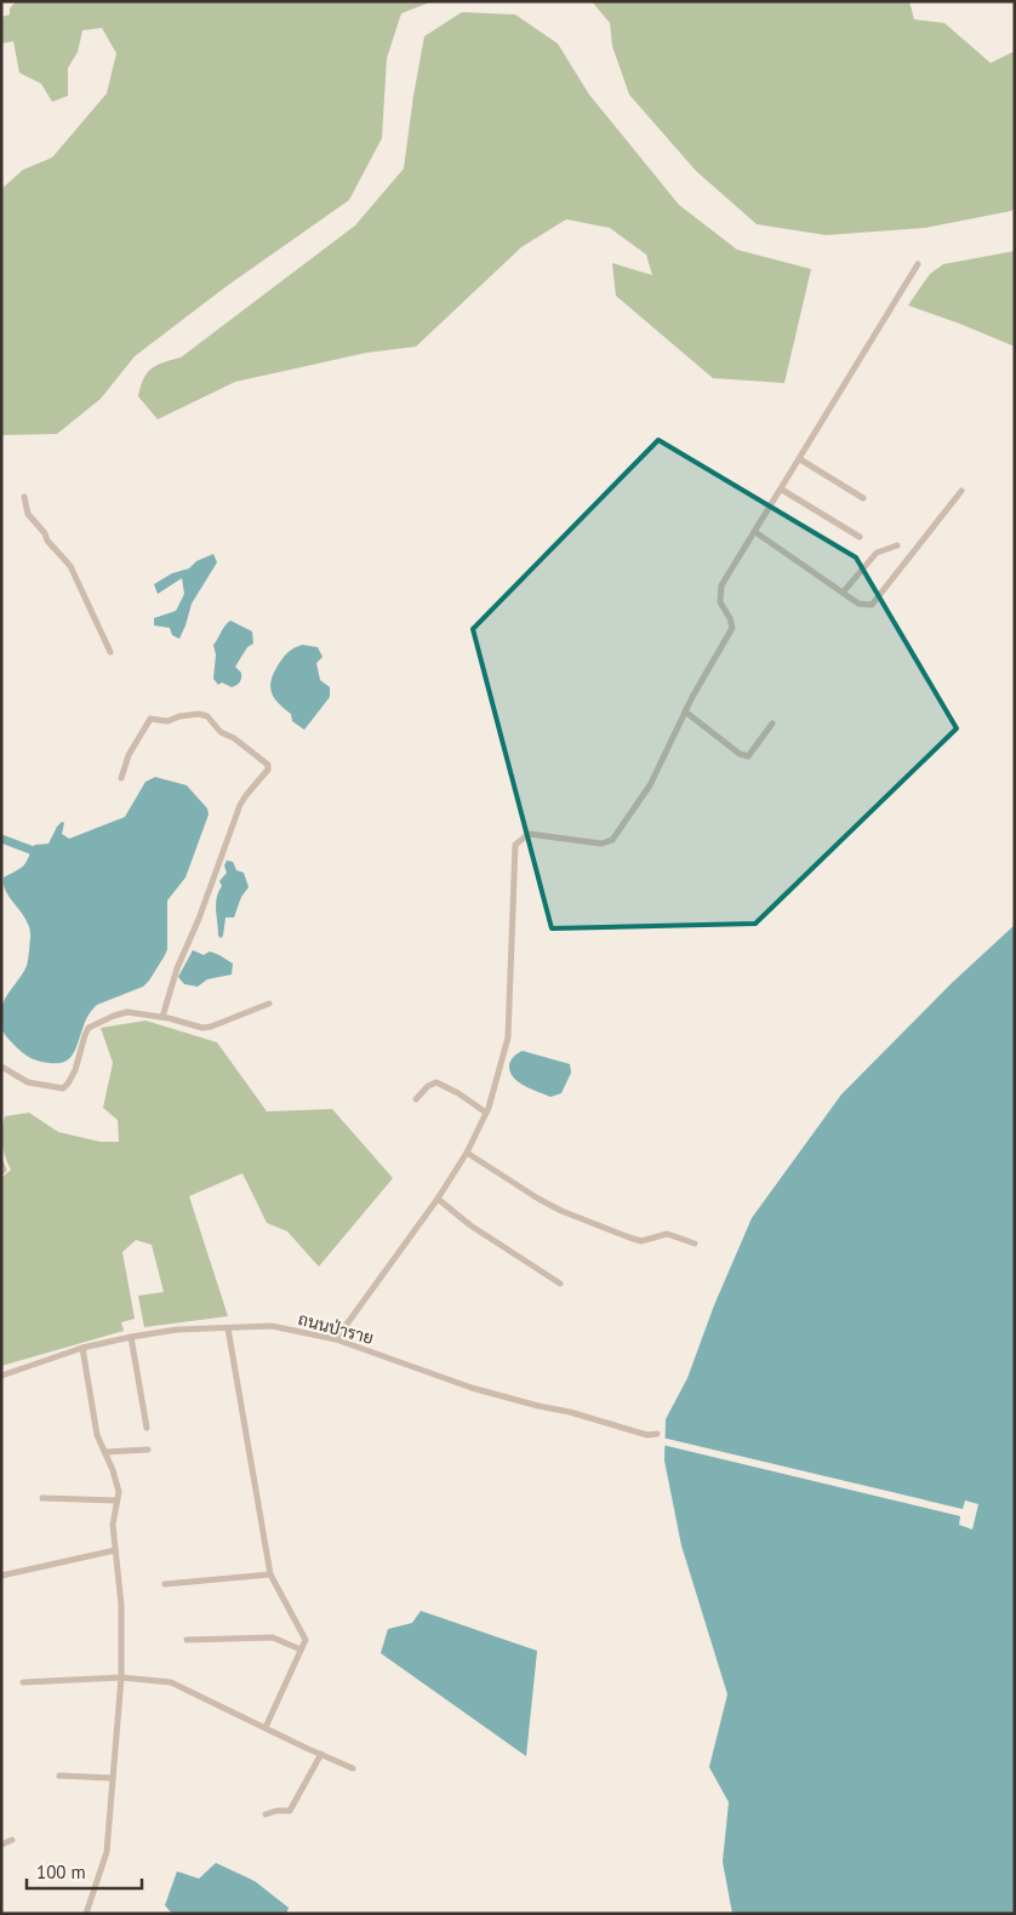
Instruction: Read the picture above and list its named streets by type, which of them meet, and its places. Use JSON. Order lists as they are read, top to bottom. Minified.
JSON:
{"streets":{"street":["ถนนป่าราย"]},"scale_bar":"100 m"}
